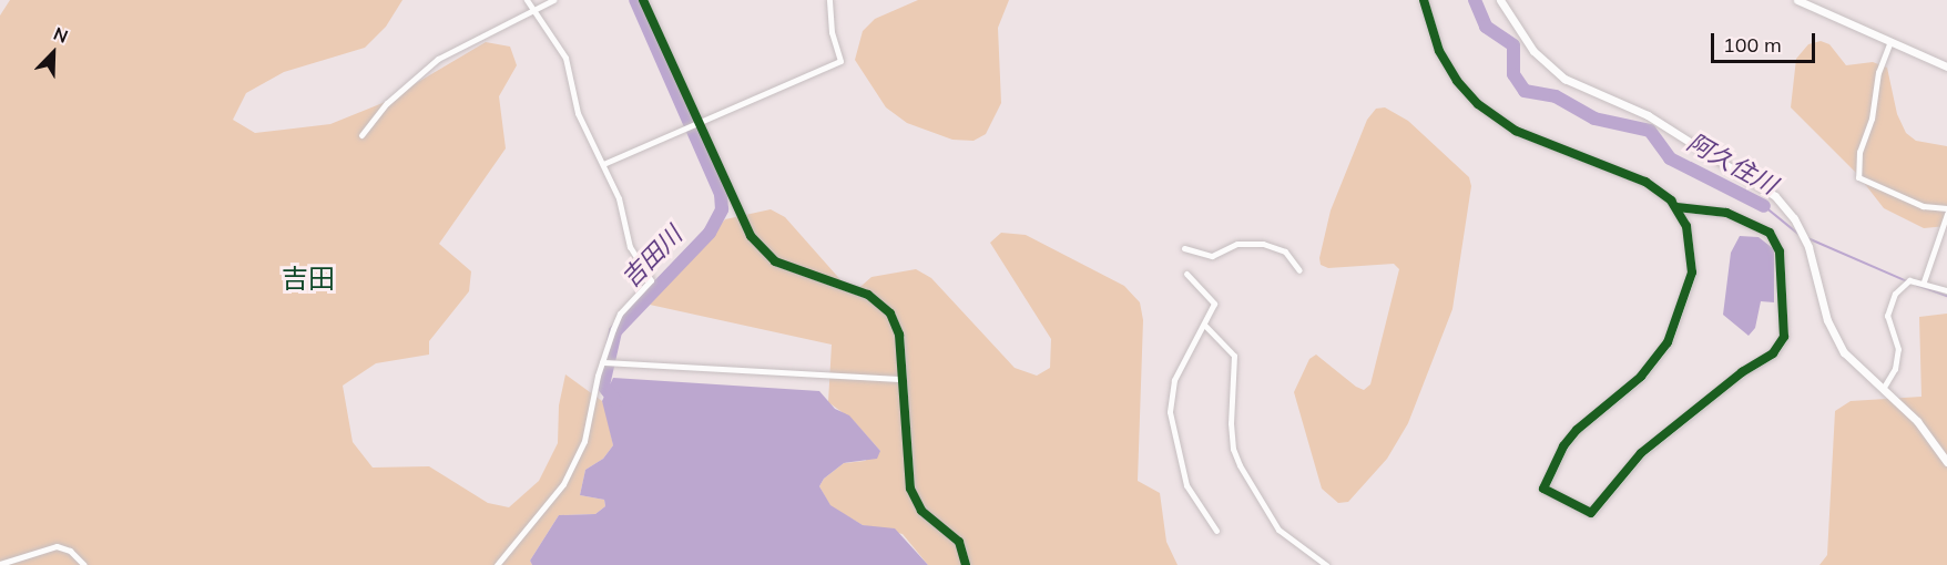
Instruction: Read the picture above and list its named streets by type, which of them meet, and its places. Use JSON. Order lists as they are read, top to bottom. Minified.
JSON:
{"districts":["吉田"],"water":["阿久住川","吉田川"],"scale_bar":"100 m","north":"top right"}
